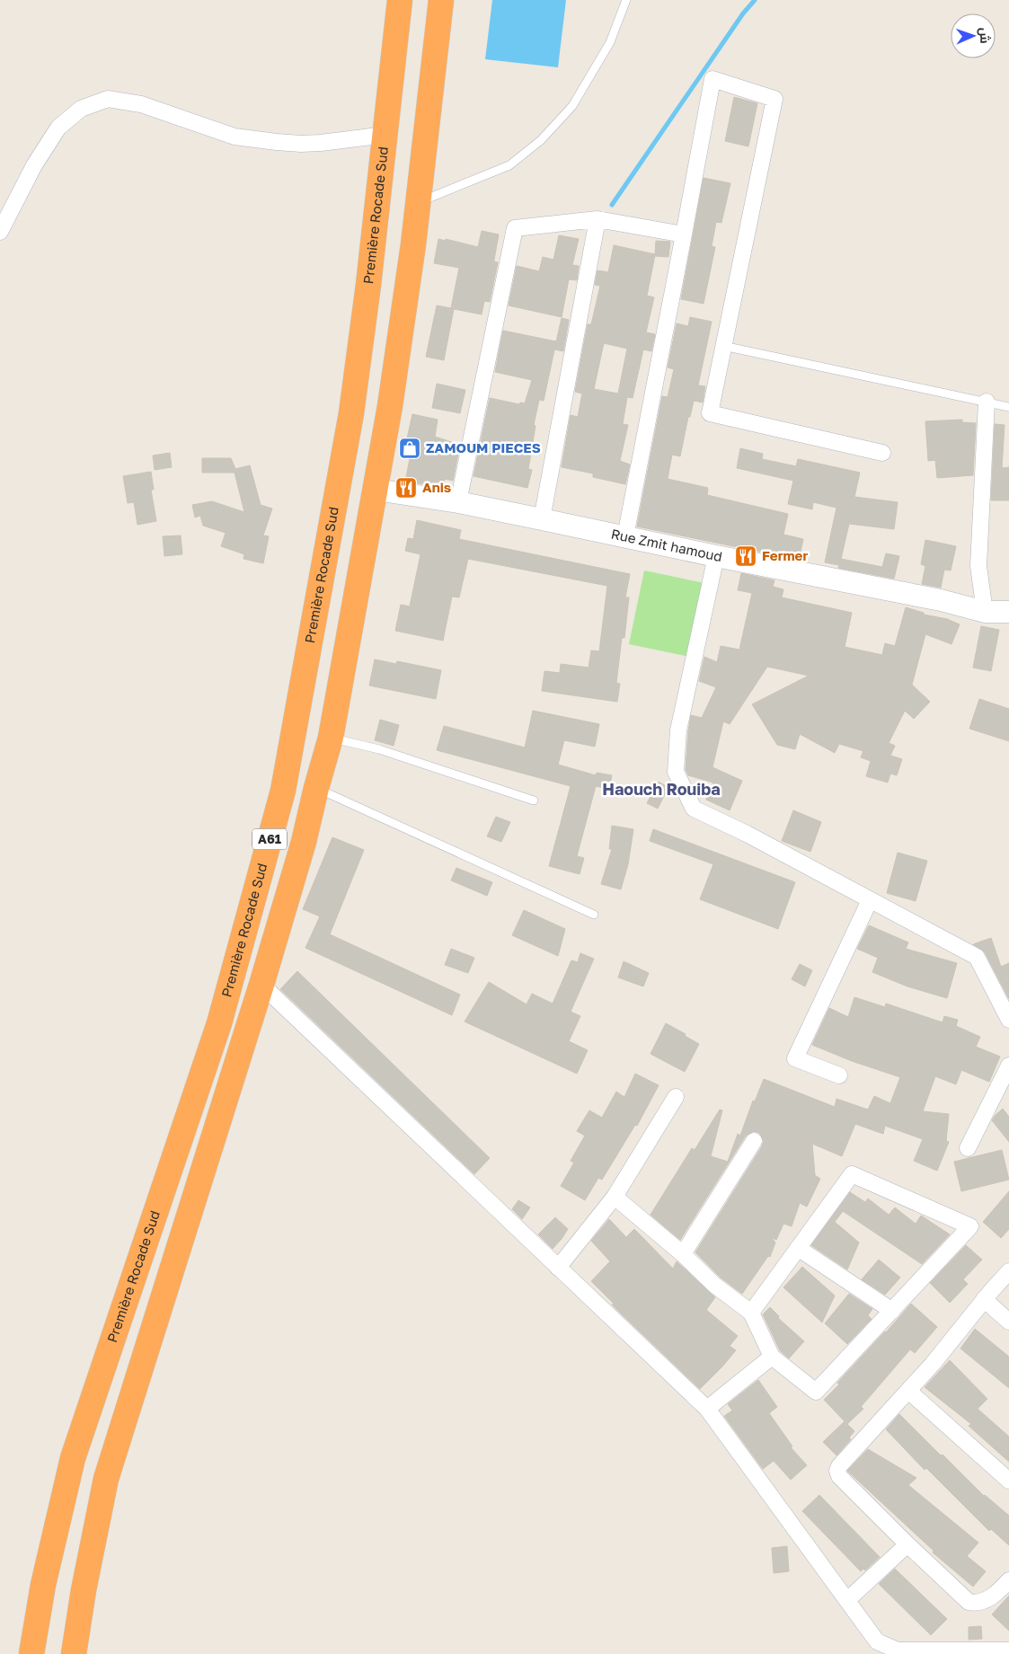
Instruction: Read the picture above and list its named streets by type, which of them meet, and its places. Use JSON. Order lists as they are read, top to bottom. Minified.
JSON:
{"streets":{"highway":["Première Rocade Sud","A61"],"street":["Rue Zmit hamoud"]},"crossings":[["Rue Zmit hamoud","A61"]],"districts":["Haouch Rouiba"],"places":{"shop":["ZAMOUM PIECES"],"restaurant":["Anis","Fermer"]},"north":"right"}
